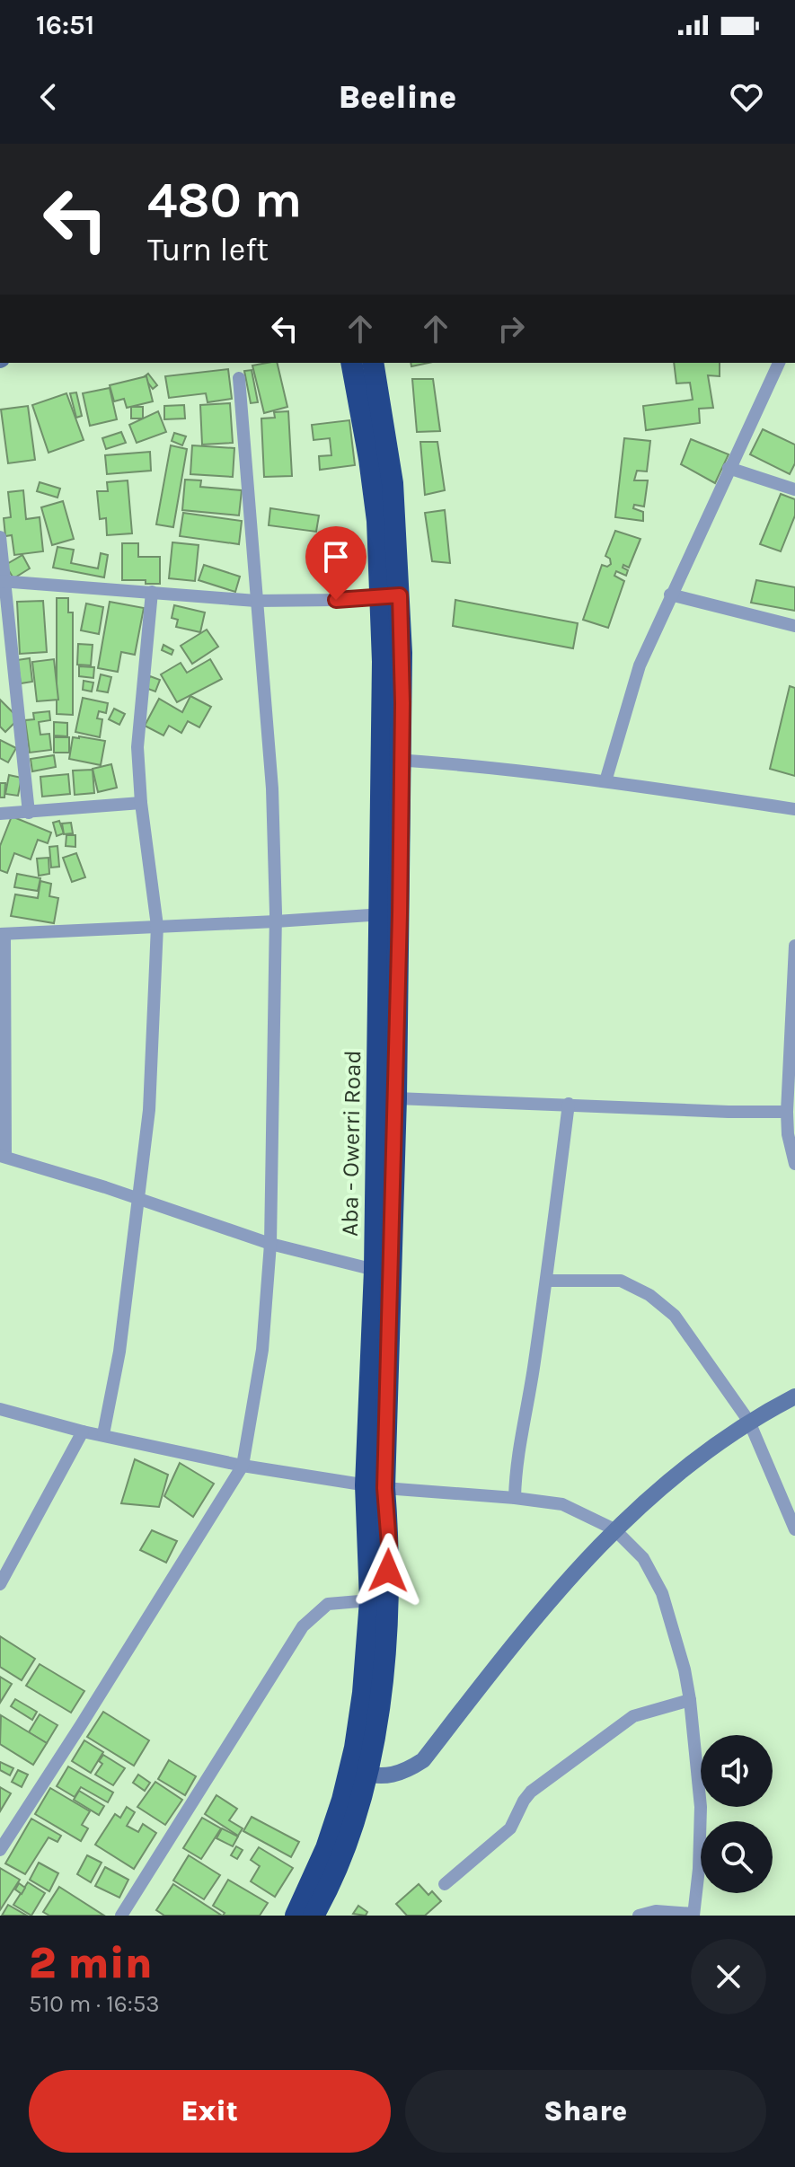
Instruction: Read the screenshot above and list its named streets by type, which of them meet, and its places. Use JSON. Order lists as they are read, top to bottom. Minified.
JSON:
{"streets":{"highway":["Aba - Owerri Road"]},"page":{"status":"16:51","header":"Beeline","turn":["480 m","Turn left"],"heading":["2 min","510 m · 16:53"],"buttons":["Exit","Share"]}}
